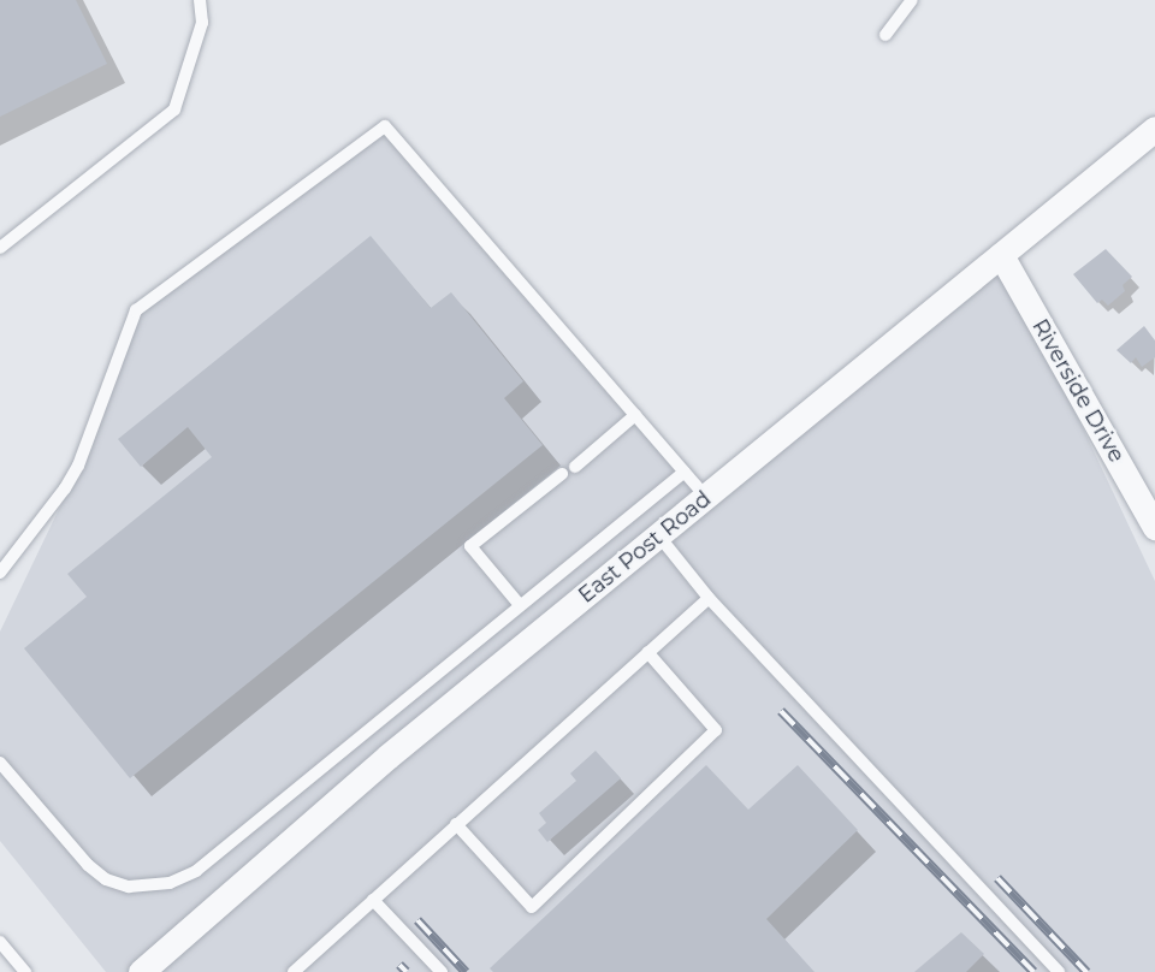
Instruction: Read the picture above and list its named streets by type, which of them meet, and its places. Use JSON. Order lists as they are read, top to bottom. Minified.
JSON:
{"streets":{"street":["Riverside Drive","East Post Road"]},"crossings":[["Riverside Drive","East Post Road"]]}
